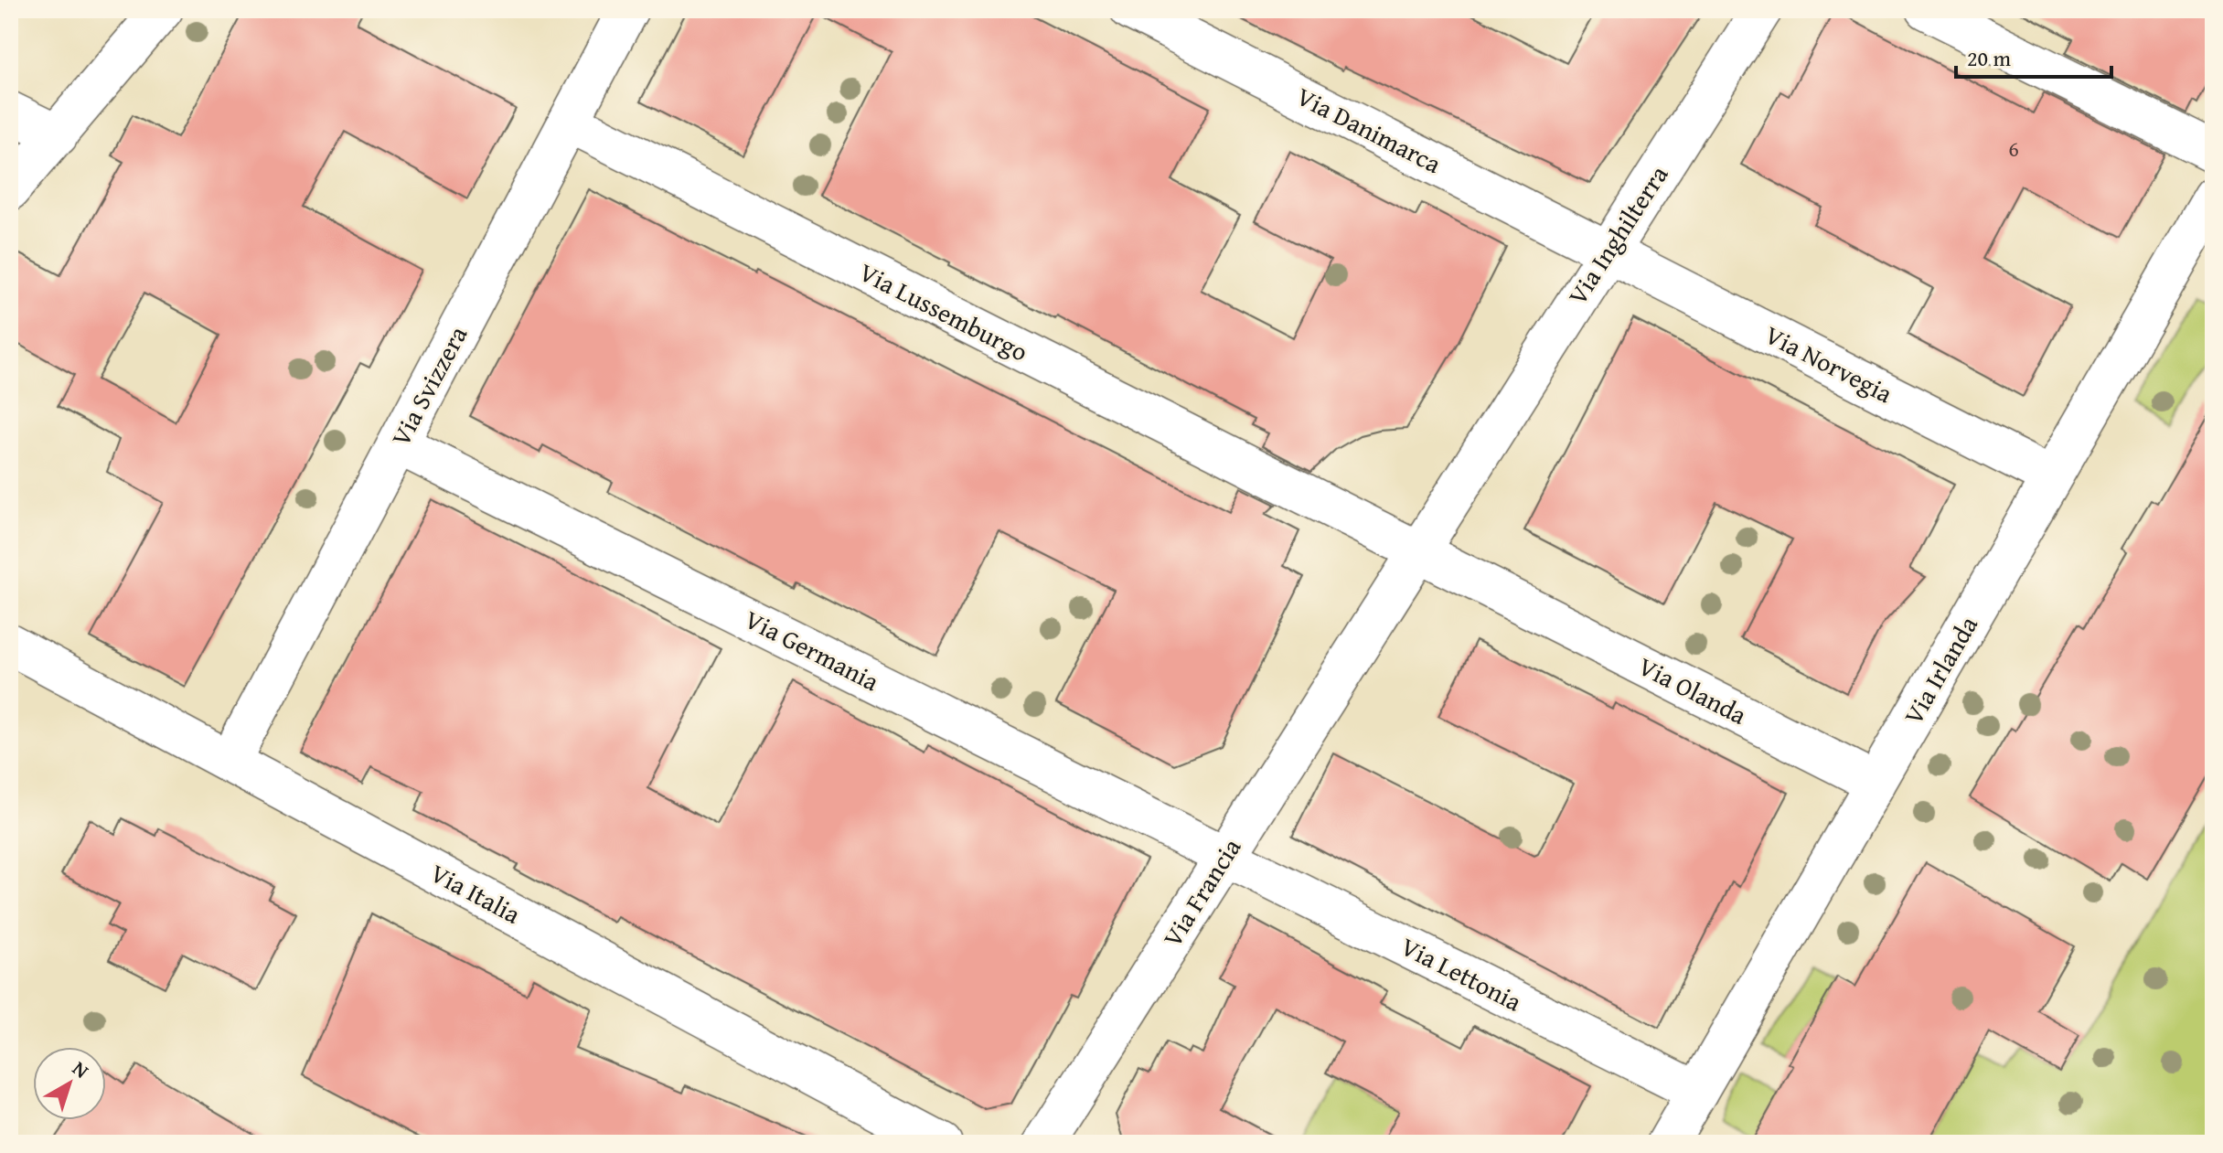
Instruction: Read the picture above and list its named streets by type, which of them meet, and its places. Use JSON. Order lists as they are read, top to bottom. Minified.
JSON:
{"streets":{"street":["Via Danimarca","Via Inghilterra","Via Lussemburgo","Via Norvegia","Via Svizzera","Via Germania","Via Irlanda","Via Olanda","Via Francia","Via Italia","Via Lettonia"]},"crossings":[["Via Danimarca","Via Inghilterra"],["Via Danimarca","Via Norvegia"],["Via Inghilterra","Via Lussemburgo"],["Via Inghilterra","Via Norvegia"],["Via Inghilterra","Via Olanda"],["Via Inghilterra","Via Francia"],["Via Lussemburgo","Via Svizzera"],["Via Lussemburgo","Via Olanda"],["Via Lussemburgo","Via Francia"],["Via Norvegia","Via Irlanda"],["Via Svizzera","Via Germania"],["Via Svizzera","Via Italia"],["Via Germania","Via Francia"],["Via Germania","Via Lettonia"],["Via Irlanda","Via Olanda"],["Via Irlanda","Via Lettonia"],["Via Olanda","Via Francia"],["Via Francia","Via Lettonia"]],"house_numbers":["6"],"scale_bar":"20 m","north":"top right"}
